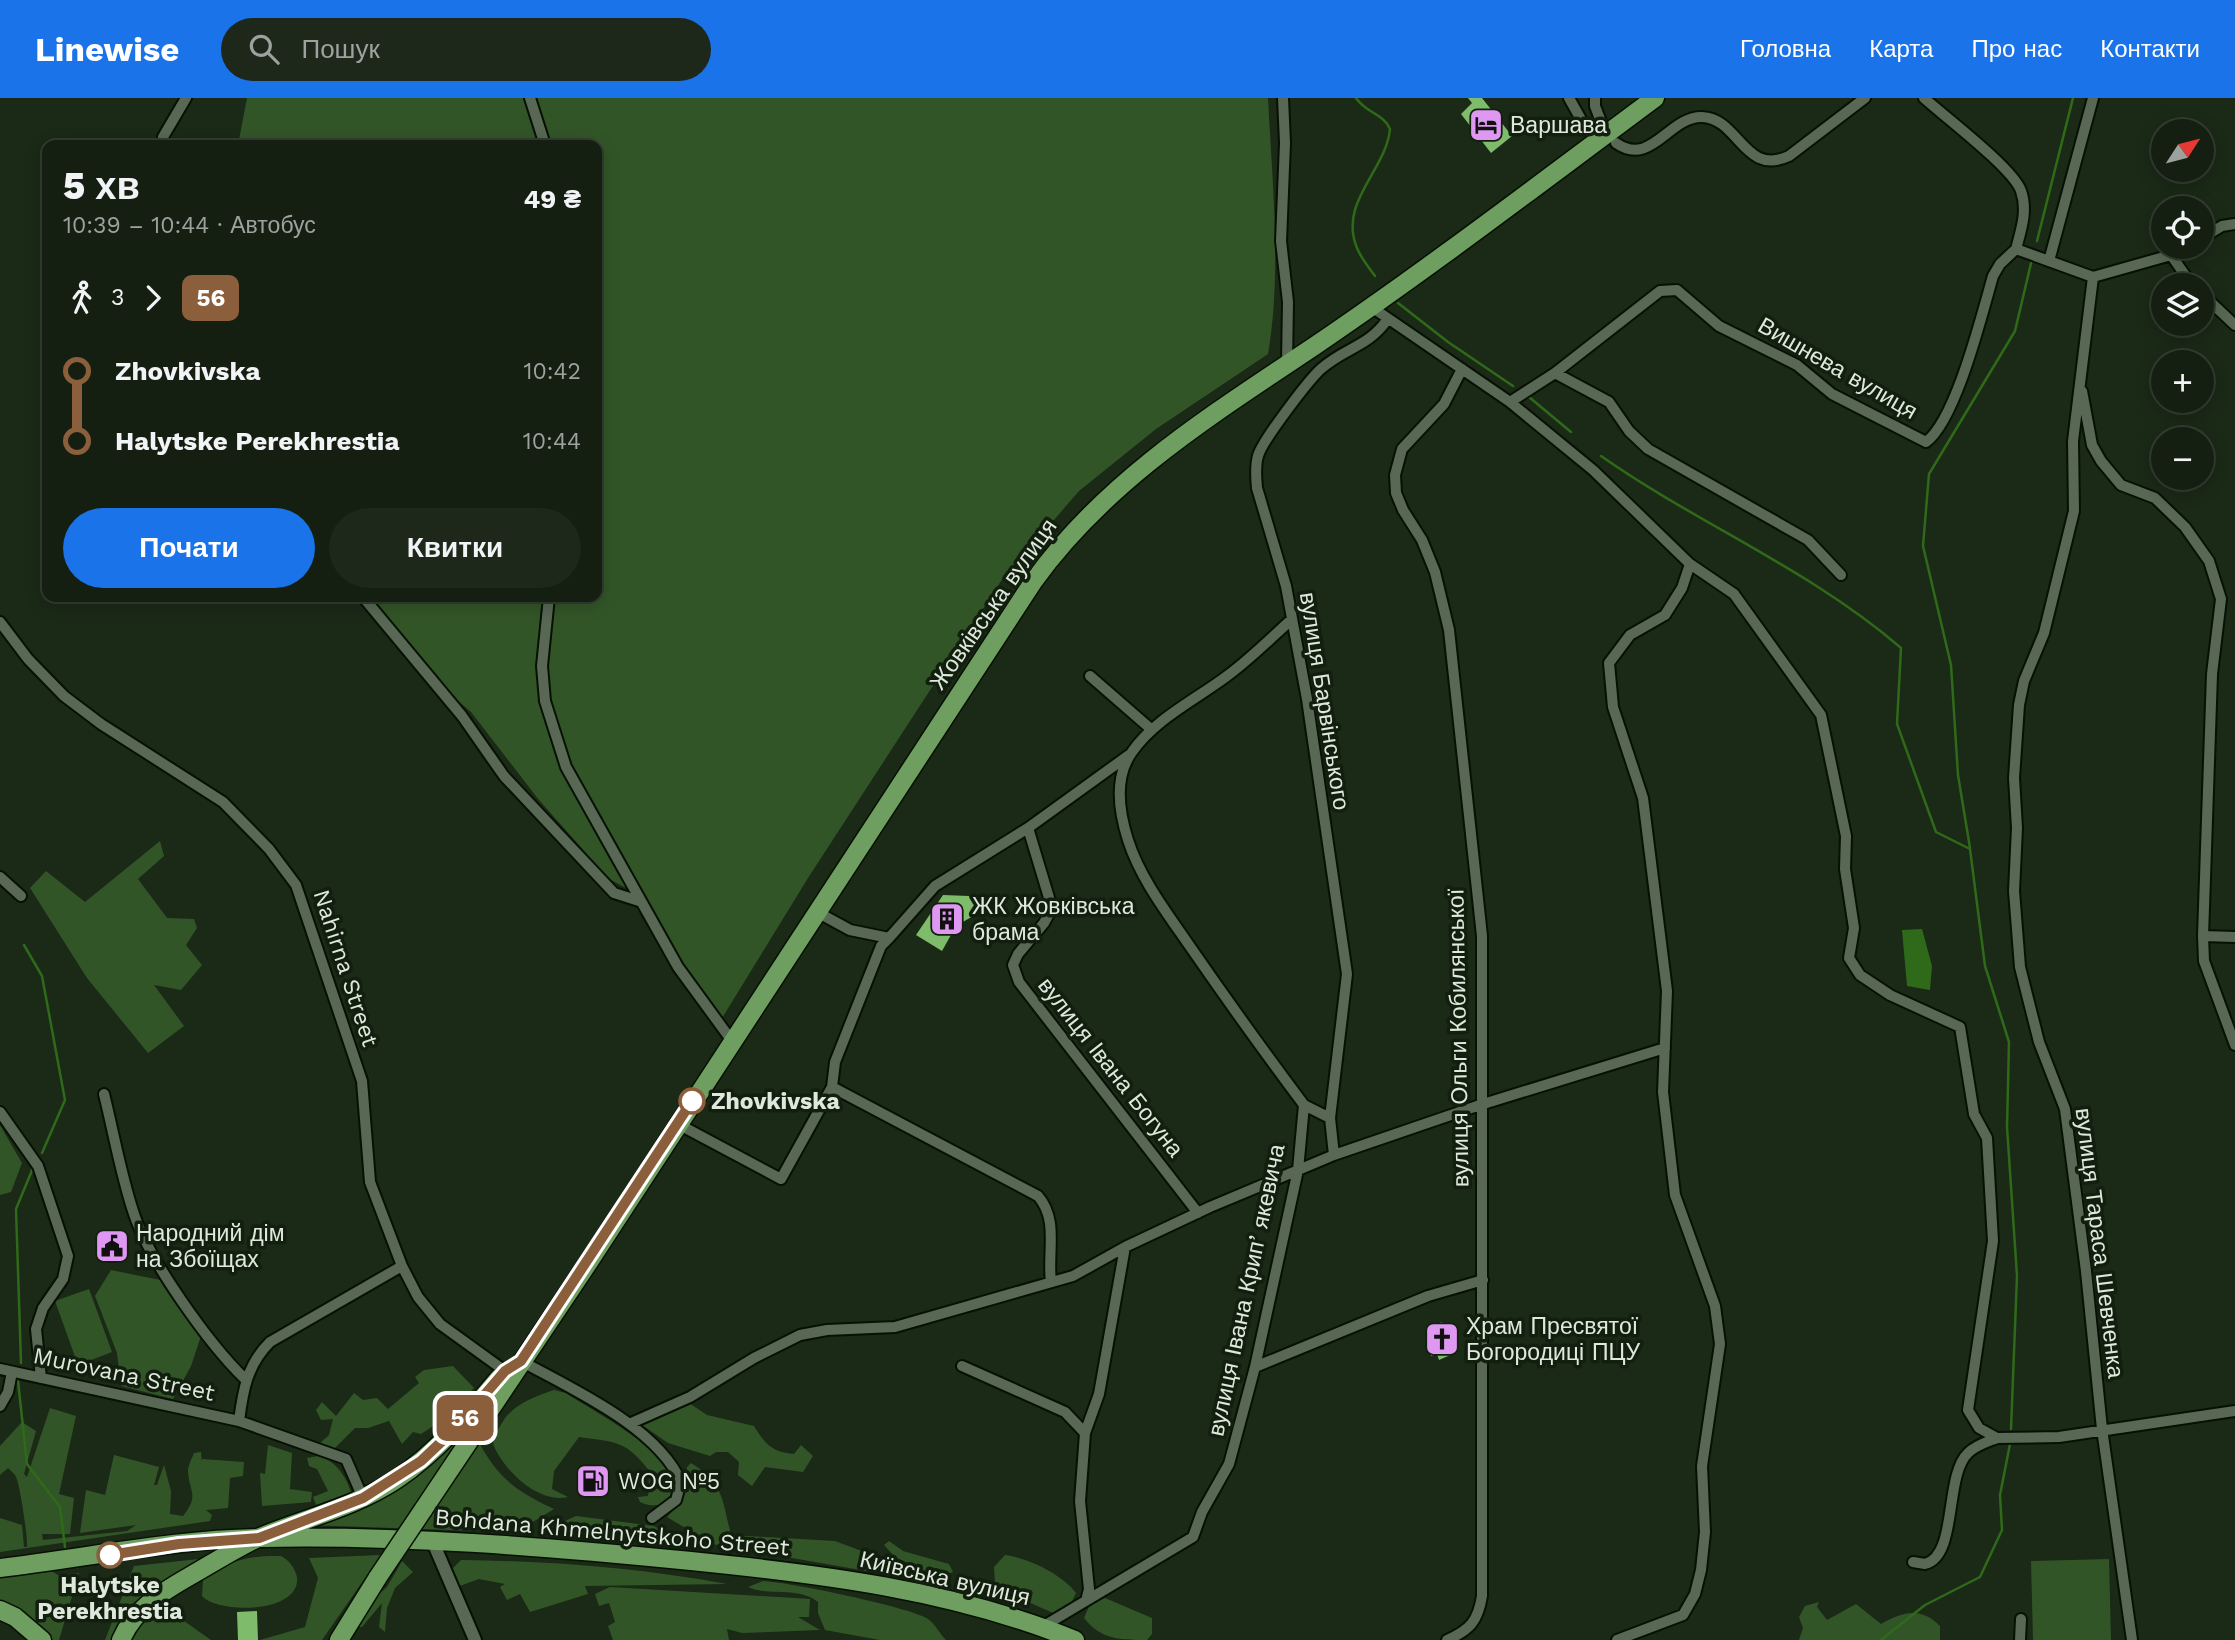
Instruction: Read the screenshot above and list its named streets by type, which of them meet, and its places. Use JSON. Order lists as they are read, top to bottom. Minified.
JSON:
{"streets":{"highway":["Жовківська вулиця","Bohdana Khmelnytskoho Street","Київська вулиця"],"street":["Вишнева вулиця","вулиця Барвінського","Nahirna Street","вулиця Ольги Кобилянської","вулиця Івана Богуна","вулиця Тараса Шевченка","вулиця Івана Крипʼякевича","Murovana Street"]},"crossings":[["Nahirna Street","Murovana Street"],["вулиця Івана Крипʼякевича","Київська вулиця"],["Bohdana Khmelnytskoho Street","Київська вулиця"]],"places":{"hotel":["Варшава"],"building":["ЖК Жовківська брама"],"other":["Zhovkivska","Halytske Perekhrestia"],"public building":["Народний дім на Збоїщах"],"church":["Храм Пресвятої Богородиці ПЦУ"],"fuel station":["WOG №5"]},"lines":["bus line 56"],"north":"top right","page":{"header":"Linewise","search":"Пошук","nav":["Головна","Карта","Про нас","Контакти"],"on_map":"56","map_buttons":["+","−"],"heading":["5 хв","10:39 – 10:44 · Автобус","49 ₴"],"legs":["3","56"],"list":[{"name":"Zhovkivska","value":"10:42"},{"name":"Halytske Perekhrestia","value":"10:44"}],"buttons":["Почати","Квитки"]}}
